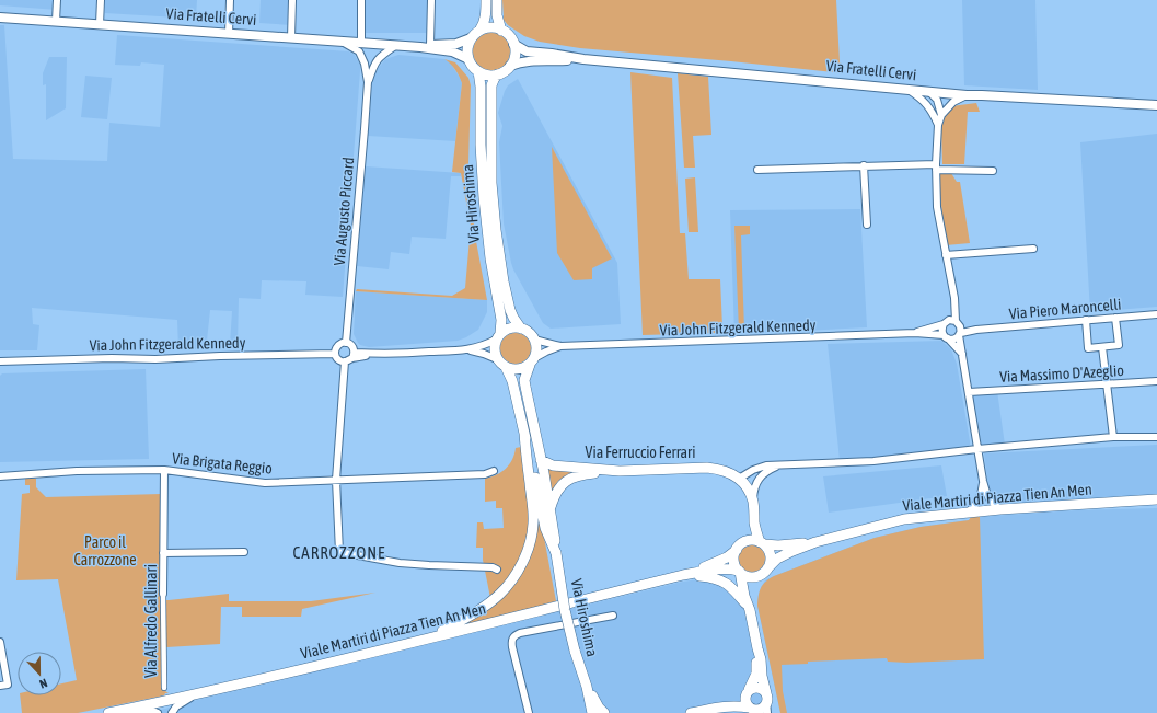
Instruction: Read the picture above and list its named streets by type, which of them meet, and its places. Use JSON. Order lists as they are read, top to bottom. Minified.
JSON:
{"streets":{"main road":["Via Fratelli Cervi","Via Hiroshima","Via Ferruccio Ferrari","Viale Martiri di Piazza Tien An Men"],"street":["Via Augusto Piccard","Via Piero Maroncelli","Via John Fitzgerald Kennedy","Via Massimo D'Azeglio","Via Brigata Reggio","Via Alfredo Gallinari"]},"crossings":[["Via Fratelli Cervi","Via Hiroshima"],["Via Fratelli Cervi","Via Augusto Piccard"],["Via Hiroshima","Via John Fitzgerald Kennedy"],["Via Hiroshima","Via Ferruccio Ferrari"],["Via Augusto Piccard","Via John Fitzgerald Kennedy"],["Via Piero Maroncelli","Via John Fitzgerald Kennedy"],["Via Brigata Reggio","Via Alfredo Gallinari"]],"districts":["CARROZZONE"],"parks":["Parco il Carrozzone"],"north":"bottom"}
